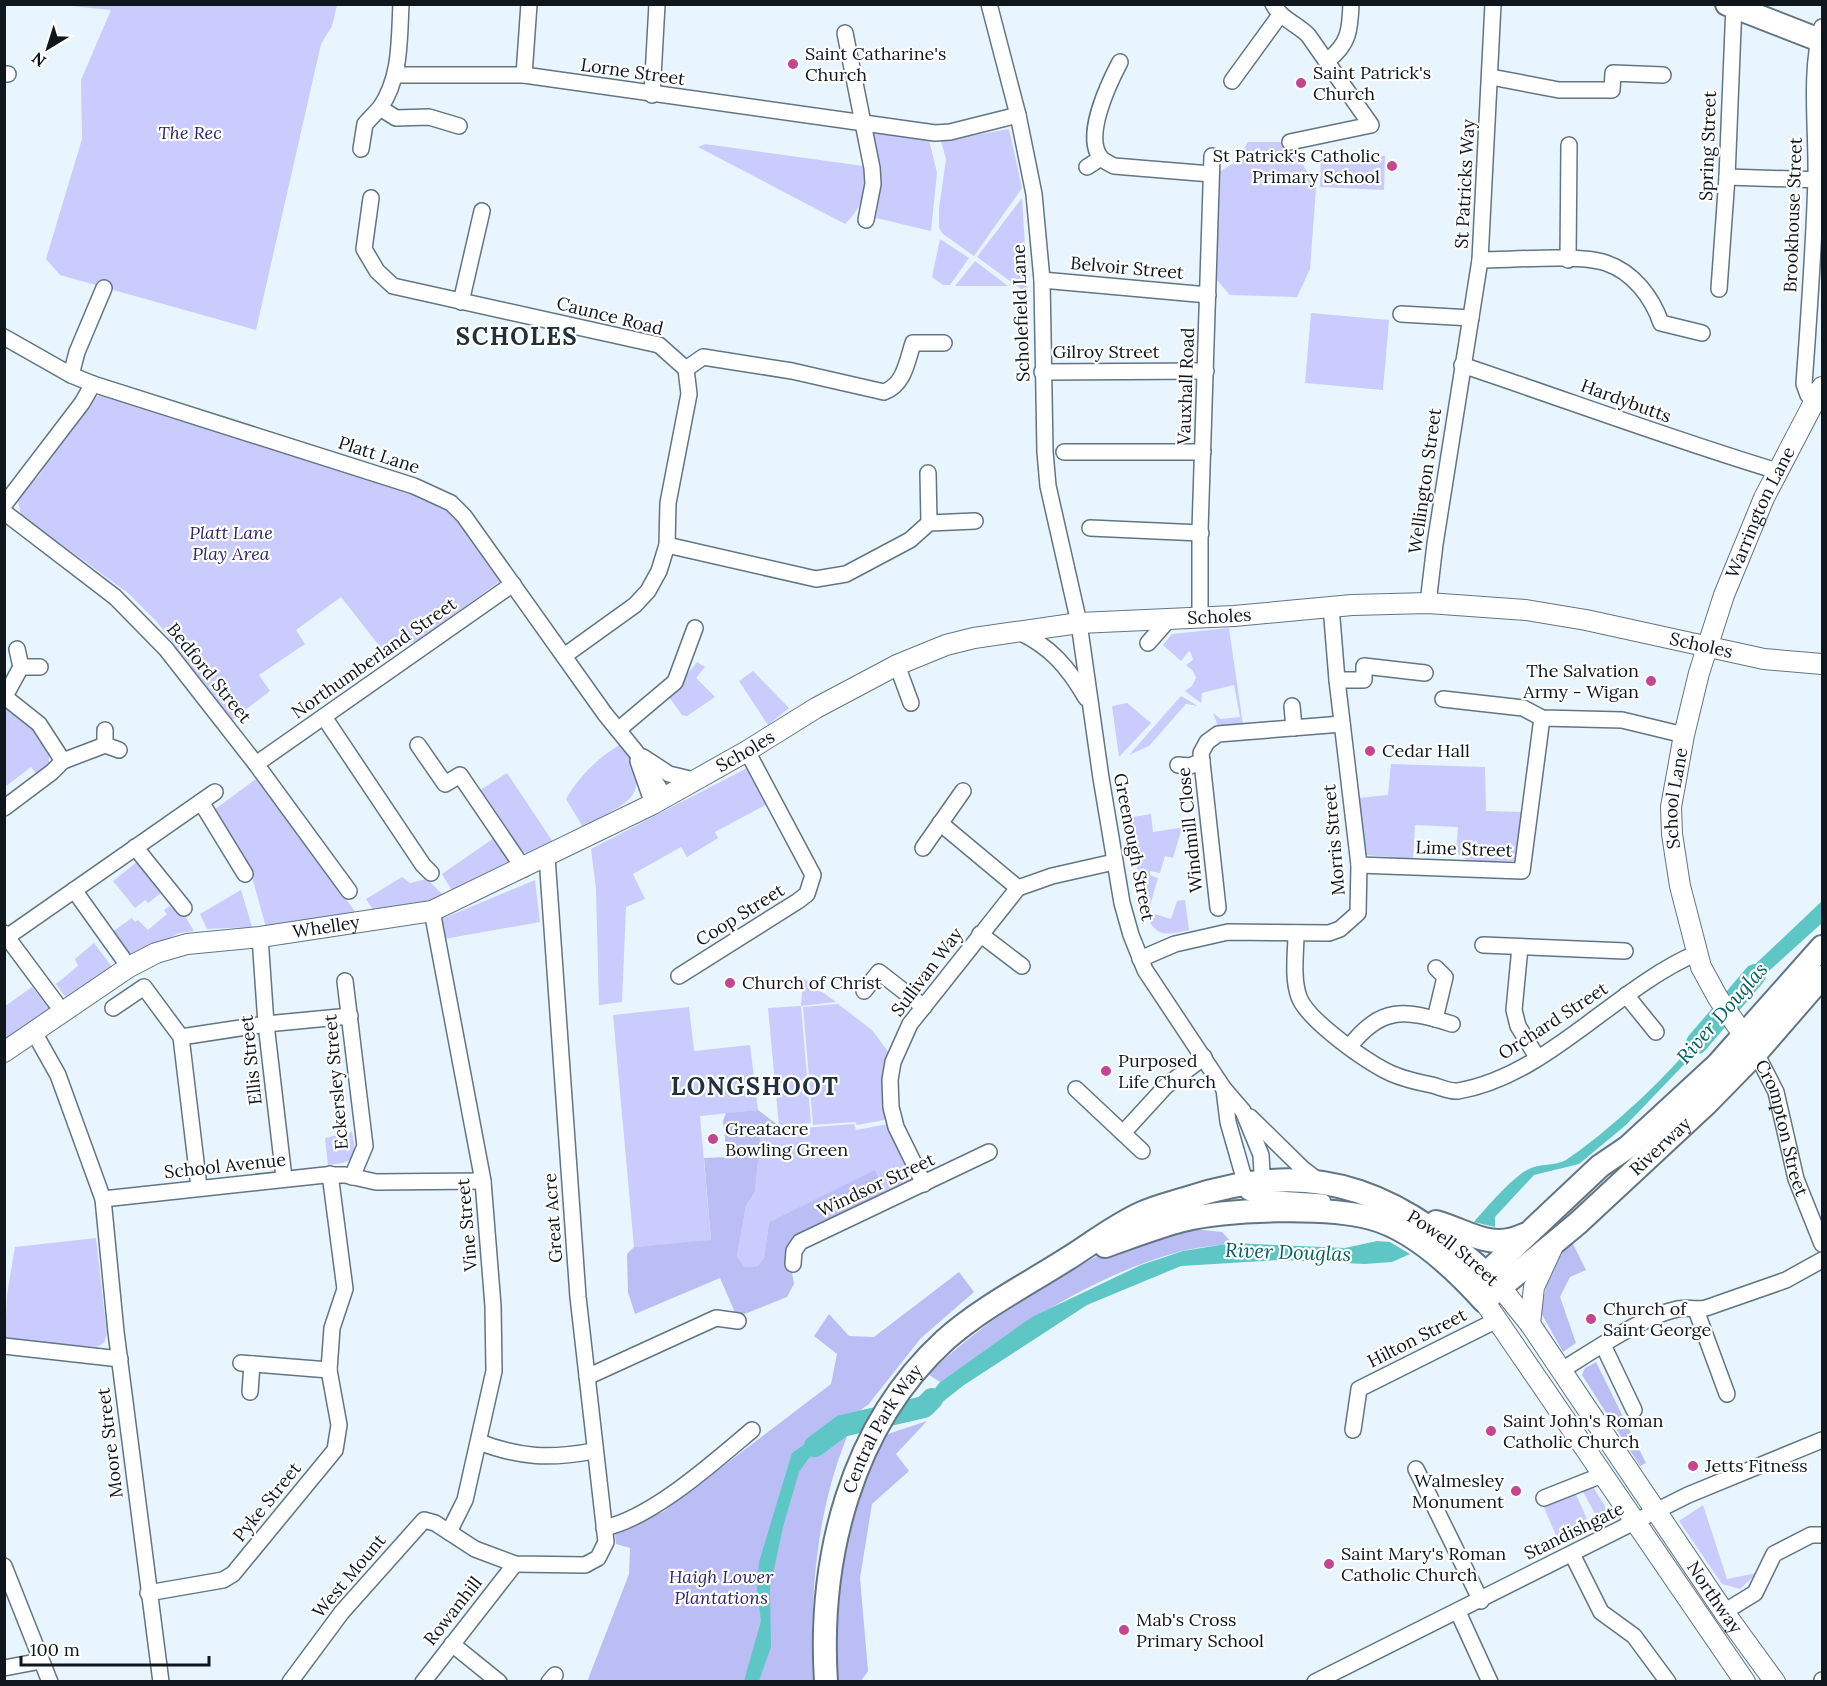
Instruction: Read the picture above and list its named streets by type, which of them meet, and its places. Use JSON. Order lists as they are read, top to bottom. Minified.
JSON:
{"streets":{"highway":["Riverway","Powell Street","Central Park Way"],"main road":["Warrington Lane","Scholes","School Lane","Whelley","Crompton Street","Northway"],"street":["Lorne Street","Spring Street","St Patricks Way","Brookhouse Street","Belvoir Street","Scholefield Lane","Caunce Road","Gilroy Street","Vauxhall Road","Hardybutts","Platt Lane","Wellington Street","Northumberland Street","Bedford Street","Windmill Close","Morris Street","Greenough Street","Lime Street","Coop Street","Sullivan Way","Orchard Street","Ellis Street","Eckersley Street","School Avenue","Windsor Street","Great Acre","Vine Street","Hilton Street","Moore Street","Pyke Street","Standishgate","West Mount","Rowanhill"]},"crossings":[["Lorne Street","Scholefield Lane"],["St Patricks Way","Hardybutts"],["St Patricks Way","Wellington Street"],["Brookhouse Street","Warrington Lane"],["Belvoir Street","Scholefield Lane"],["Belvoir Street","Vauxhall Road"],["Scholefield Lane","Gilroy Street"],["Scholefield Lane","Scholes"],["Scholefield Lane","Greenough Street"],["Gilroy Street","Vauxhall Road"],["Vauxhall Road","Scholes"],["Hardybutts","Wellington Street"],["Hardybutts","Warrington Lane"],["Platt Lane","Scholes"],["Platt Lane","Northumberland Street"],["Platt Lane","Whelley"],["Wellington Street","Scholes"],["Warrington Lane","Scholes"],["Warrington Lane","School Lane"],["Scholes","School Lane"],["Scholes","Morris Street"],["Scholes","Greenough Street"],["Scholes","Coop Street"],["Scholes","Whelley"],["Northumberland Street","Bedford Street"],["School Lane","Orchard Street"],["School Lane","Crompton Street"],["Windmill Close","Morris Street"],["Morris Street","Greenough Street"],["Morris Street","Lime Street"],["Morris Street","Orchard Street"],["Greenough Street","Powell Street"],["Greenough Street","Central Park Way"],["Whelley","Ellis Street"],["Whelley","Great Acre"],["Whelley","Vine Street"],["Whelley","Moore Street"],["Sullivan Way","Windsor Street"],["Orchard Street","Crompton Street"],["Ellis Street","School Avenue"],["Eckersley Street","School Avenue"],["Crompton Street","Riverway"],["Riverway","Powell Street"],["Riverway","Hilton Street"],["School Avenue","Vine Street"],["School Avenue","Moore Street"],["School Avenue","Pyke Street"],["Great Acre","Rowanhill"],["Vine Street","West Mount"],["Powell Street","Hilton Street"],["Powell Street","Central Park Way"],["Powell Street","Standishgate"],["Powell Street","Northway"],["Moore Street","Pyke Street"],["Standishgate","Northway"]],"districts":["SCHOLES","LONGSHOOT"],"water":["River Douglas"],"parks":["The Rec","Platt Lane Play Area","Haigh Lower Plantations"],"places":["Saint Catharine's Church","Saint Patrick's Church","St Patrick's Catholic Primary School","The Salvation Army - Wigan","Cedar Hall","Church of Christ","Purposed Life Church","Greatacre Bowling Green","Church of Saint George","Saint John's Roman Catholic Church","Jetts Fitness","Walmesley Monument","Saint Mary's Roman Catholic Church","Mab's Cross Primary School"],"scale_bar":"100 m","north":"bottom left"}
